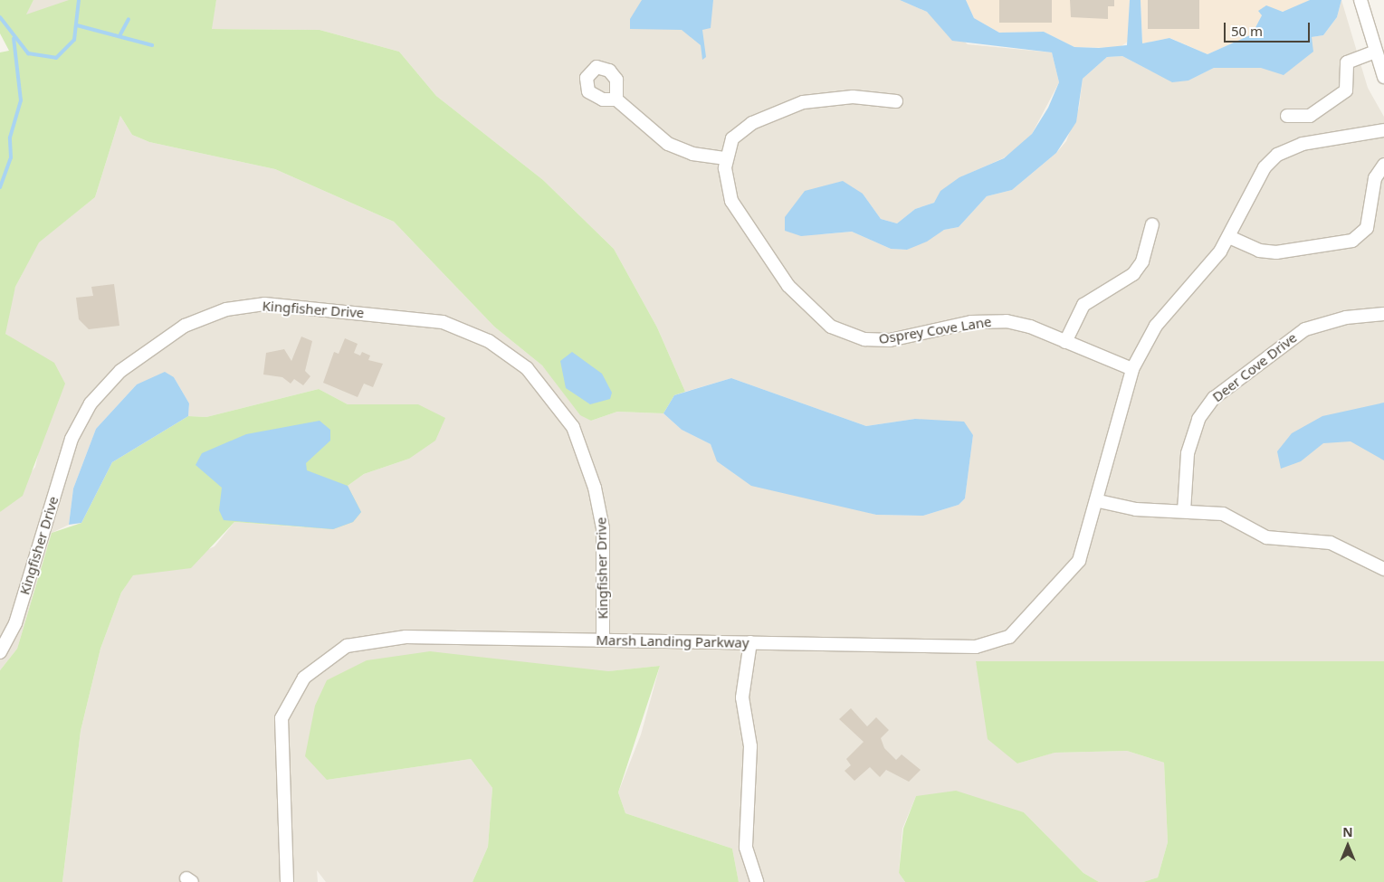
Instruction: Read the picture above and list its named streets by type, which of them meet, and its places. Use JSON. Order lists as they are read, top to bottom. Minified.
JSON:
{"streets":{"street":["Kingfisher Drive","Osprey Cove Lane","Deer Cove Drive","Marsh Landing Parkway"]},"crossings":[["Kingfisher Drive","Marsh Landing Parkway"]],"scale_bar":"50 m","north":"top"}
